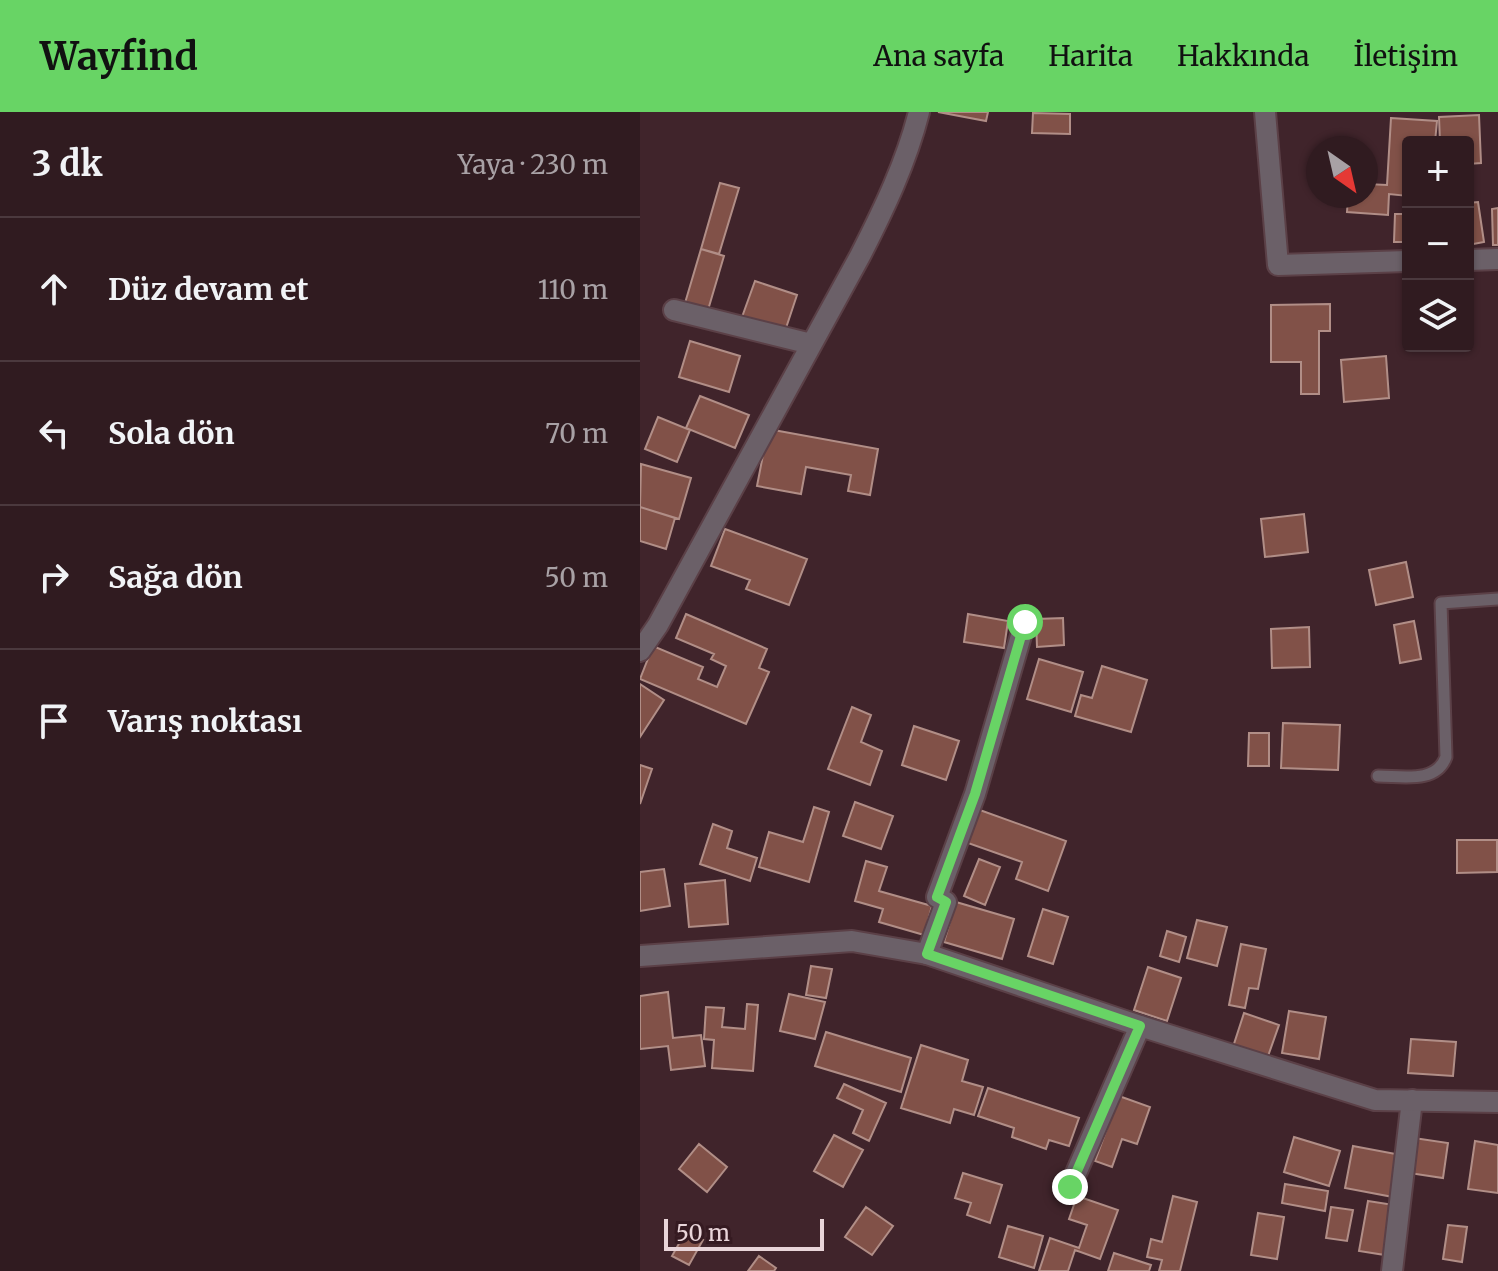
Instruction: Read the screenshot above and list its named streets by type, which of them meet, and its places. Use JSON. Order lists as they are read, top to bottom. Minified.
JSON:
{"scale_bar":"50 m","north":"bottom right","page":{"header":"Wayfind","nav":["Ana sayfa","Harita","Hakkında","İletişim"],"heading":["3 dk","Yaya · 230 m"],"map_buttons":["+","−"],"list":[["Düz devam et","110 m"],["Sola dön","70 m"],["Sağa dön","50 m"],"Varış noktası"],"scale":"50 m"}}
